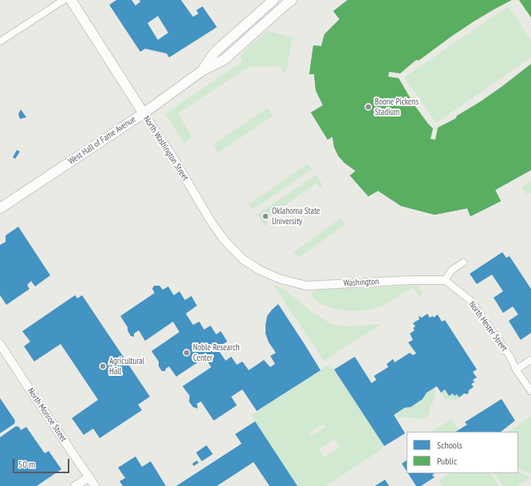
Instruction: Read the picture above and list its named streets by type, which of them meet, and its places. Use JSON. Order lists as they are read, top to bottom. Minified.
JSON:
{"streets":{"main road":["West Hall of Fame Avenue","North Washington Street"],"street":["Washington","North Hester Street","North Monroe Street"]},"crossings":[["West Hall of Fame Avenue","North Washington Street"],["North Washington Street","Washington"],["Washington","North Hester Street"]],"places":["Boone Pickens Stadium","Oklahoma State University","Noble Research Center","Agricultural Hall"],"legend":["Schools","Public"],"scale_bar":"50 m"}
